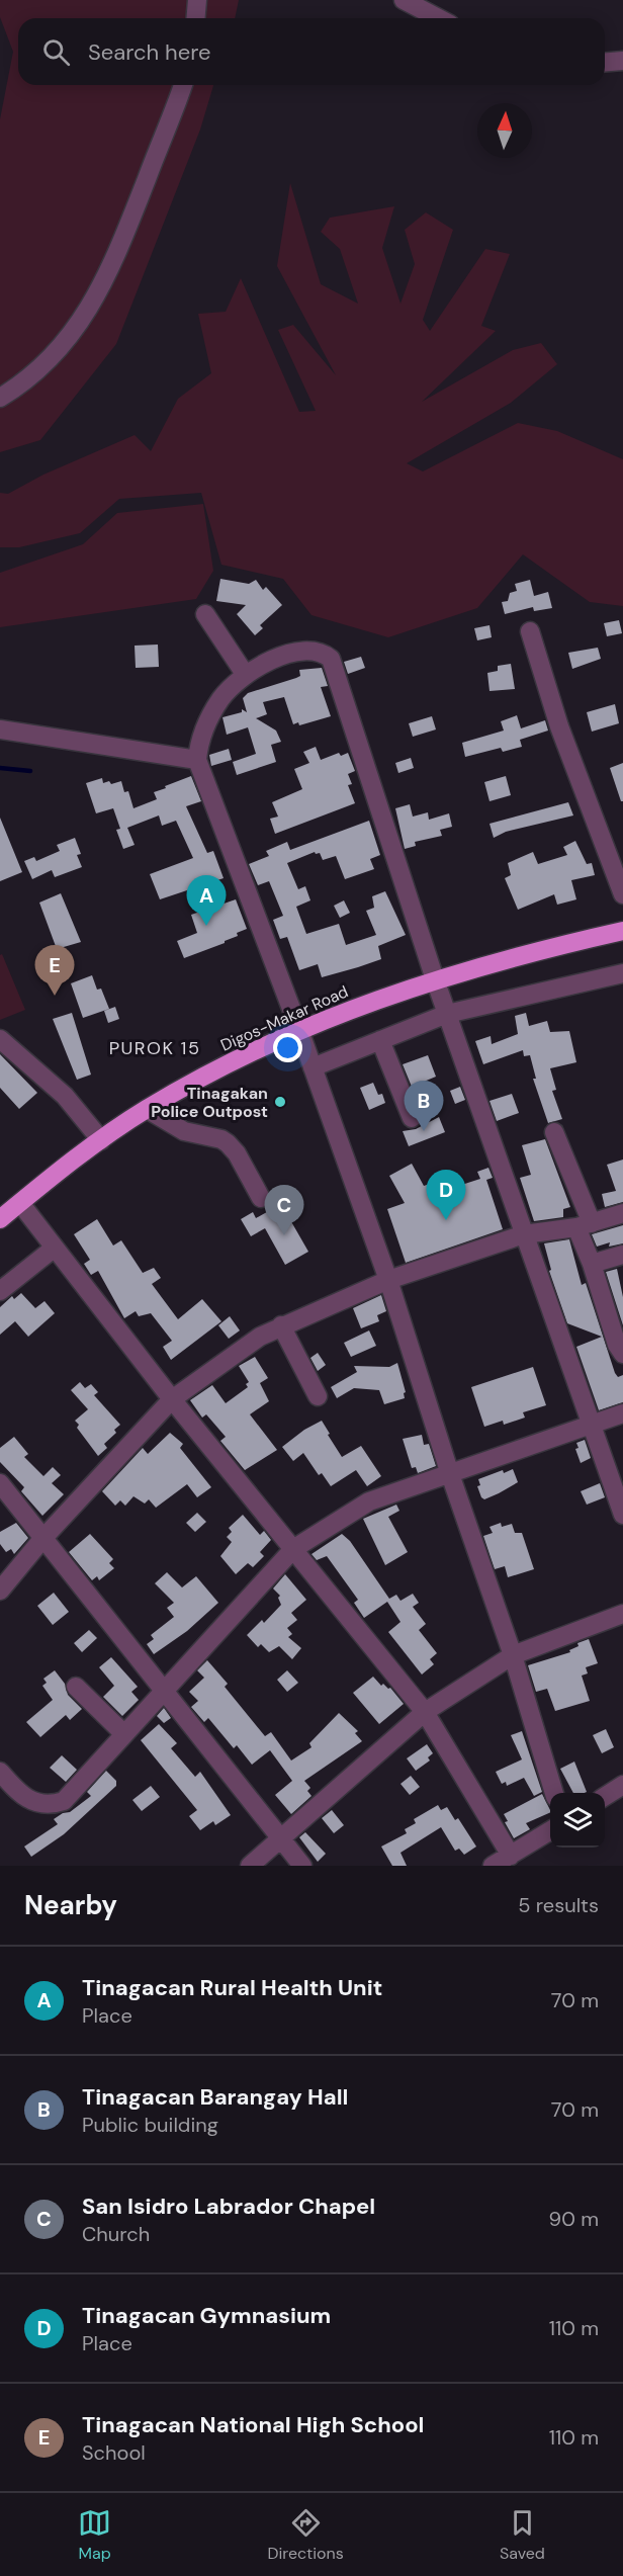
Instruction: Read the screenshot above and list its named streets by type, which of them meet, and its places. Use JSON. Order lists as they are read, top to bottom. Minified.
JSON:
{"streets":{"highway":["Digos-Makar Road"]},"districts":["PUROK 15"],"places":["Tinagakan Police Outpost"],"north":"top","page":{"search":"Search here","pins":["A","E","B","D","C"],"heading":["Nearby","5 results"],"list":[{"mark":"A","name":"Tinagacan Rural Health Unit","note":"Place","value":"70 m"},{"mark":"B","name":"Tinagacan Barangay Hall","note":"Public building","value":"70 m"},{"mark":"C","name":"San Isidro Labrador Chapel","note":"Church","value":"90 m"},{"mark":"D","name":"Tinagacan Gymnasium","note":"Place","value":"110 m"},{"mark":"E","name":"Tinagacan National High School","note":"School","value":"110 m"}],"nav":["Map","Directions","Saved"]}}
